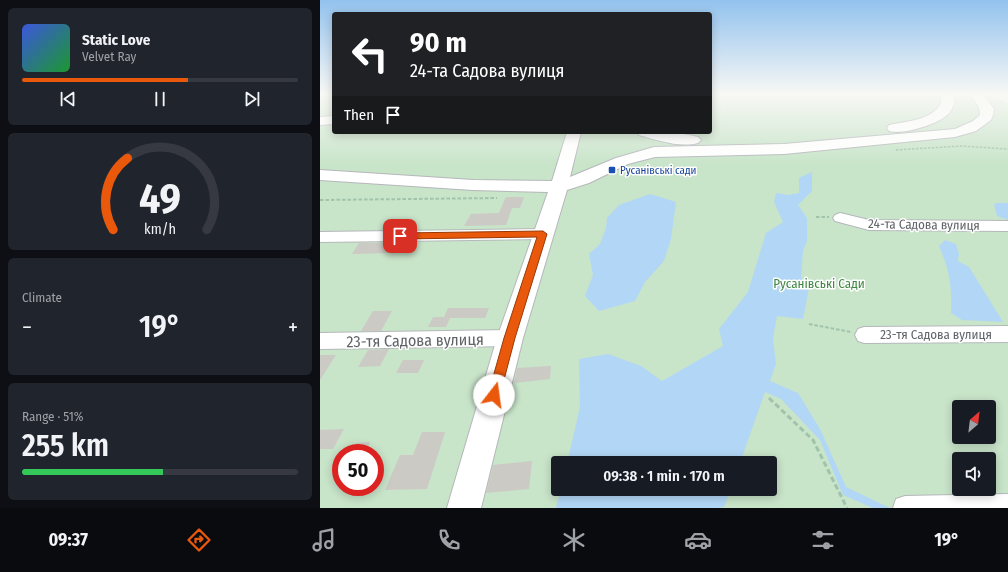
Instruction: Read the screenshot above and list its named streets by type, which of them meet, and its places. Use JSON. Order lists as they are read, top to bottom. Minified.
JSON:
{"streets":{"street":["24-та Садова вулиця","23-тя Садова вулиця"]},"parks":["Русанівські Сади"],"places":{"transit":["Русанівські сади"]},"north":"top right","page":{"turn":["90 m","24-та Садова вулиця"],"song":["Static Love","Velvet Ray"],"then":"Then","tile":["Climate",["Range · 51%","255 km"]],"heat":["−","19°","+"],"limit":"50","trip":"09:38 · 1 min · 170 m","tabs":["09:37","19°"],"gauge":["49","km/h"]}}
